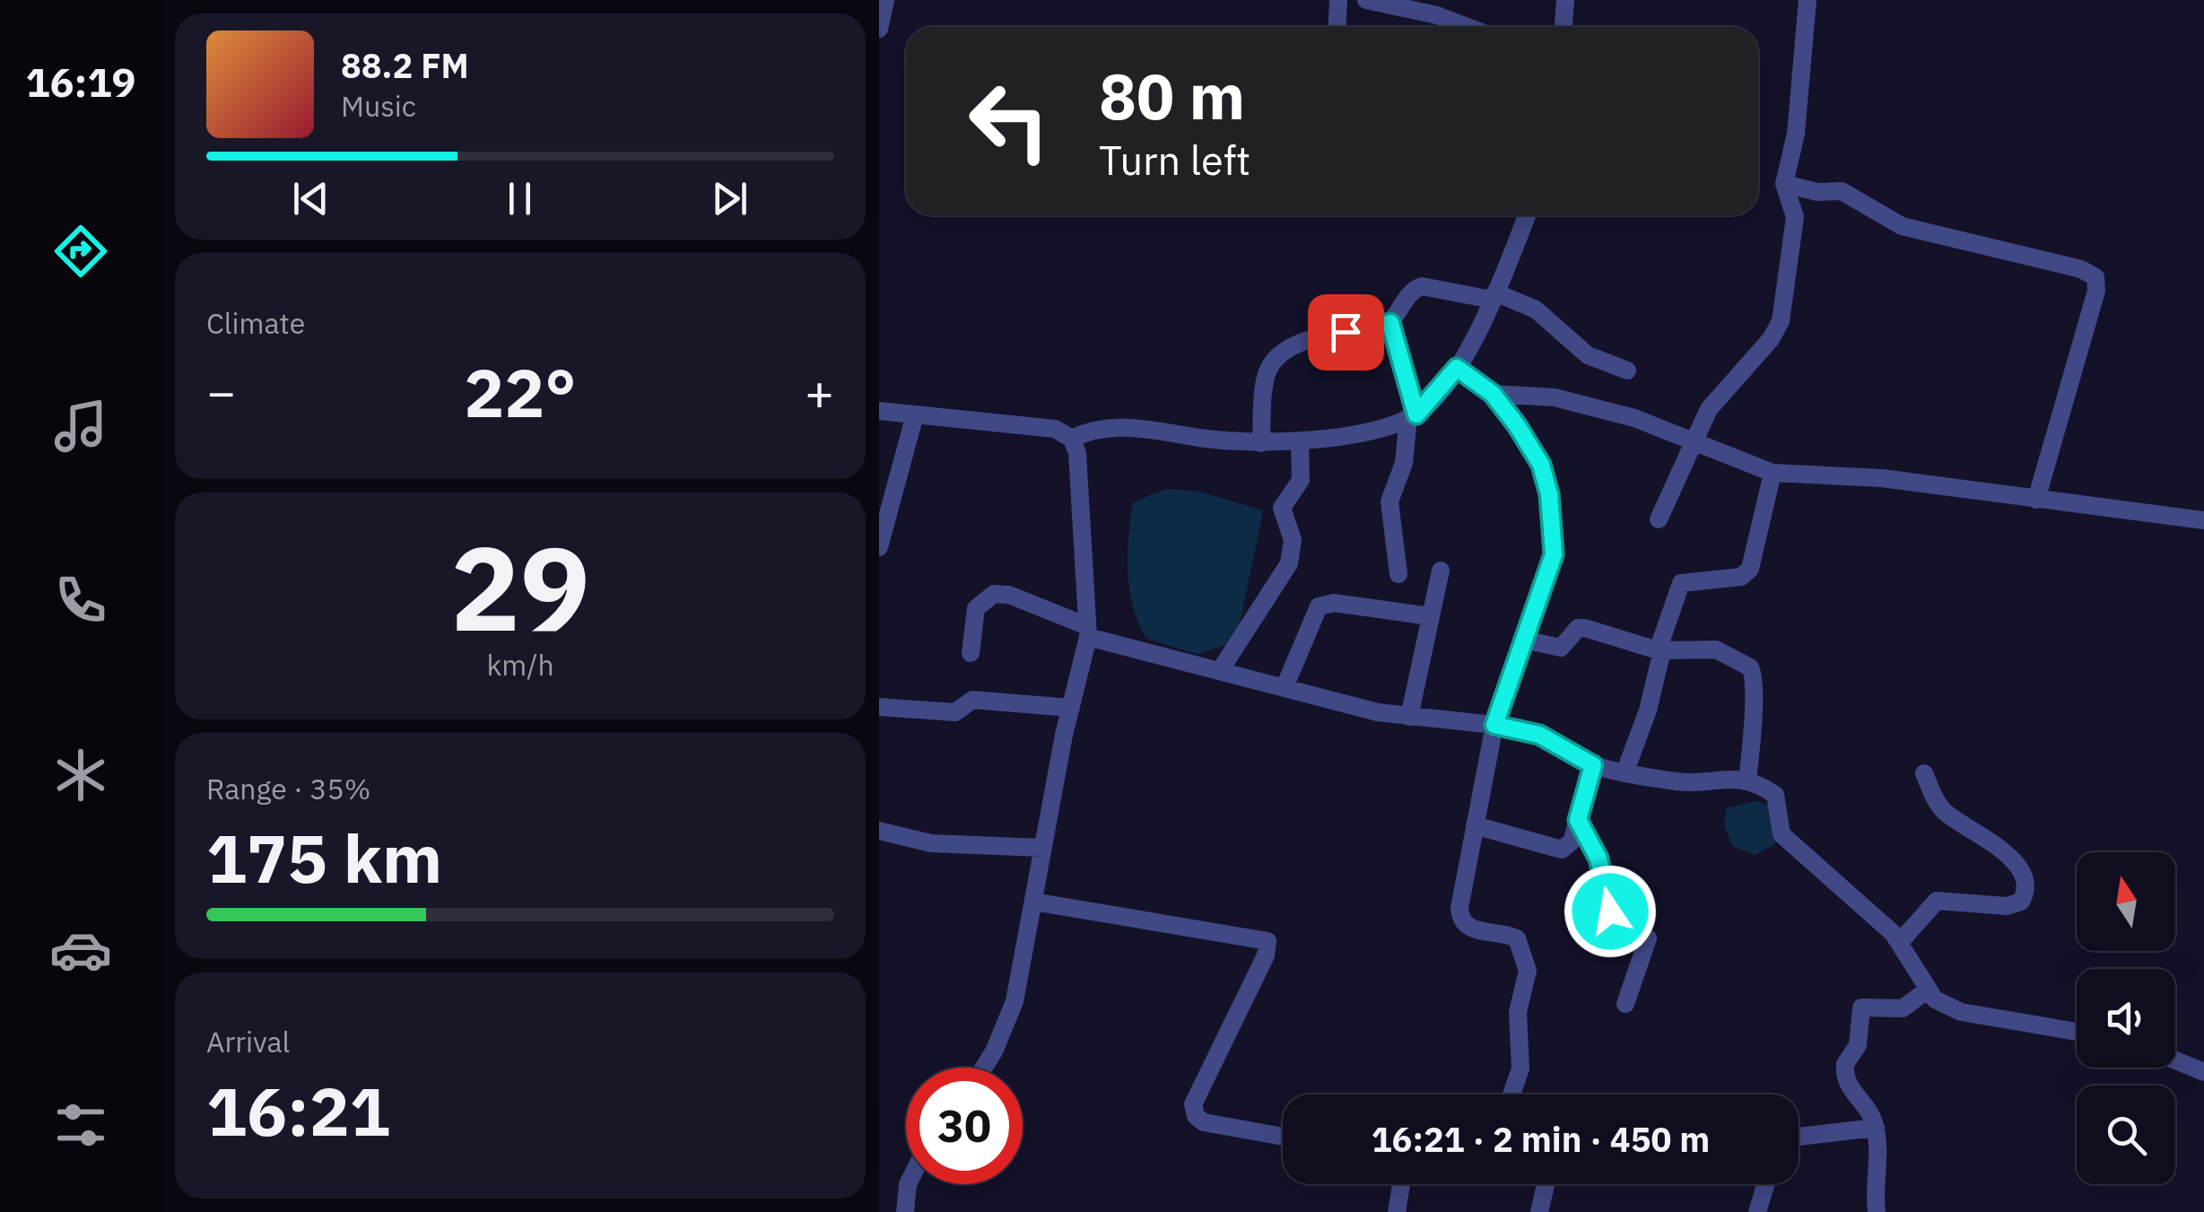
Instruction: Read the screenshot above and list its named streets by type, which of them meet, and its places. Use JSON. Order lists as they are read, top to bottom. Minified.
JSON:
{"north":"top","page":{"tabs":"16:19","turn":["80 m","Turn left"],"song":["88.2 FM","Music"],"tile":["Climate",["29","km/h"],["Range · 35%","175 km"],["Arrival","16:21"]],"heat":["−","22°","+"],"limit":"30","trip":"16:21 · 2 min · 450 m"}}
